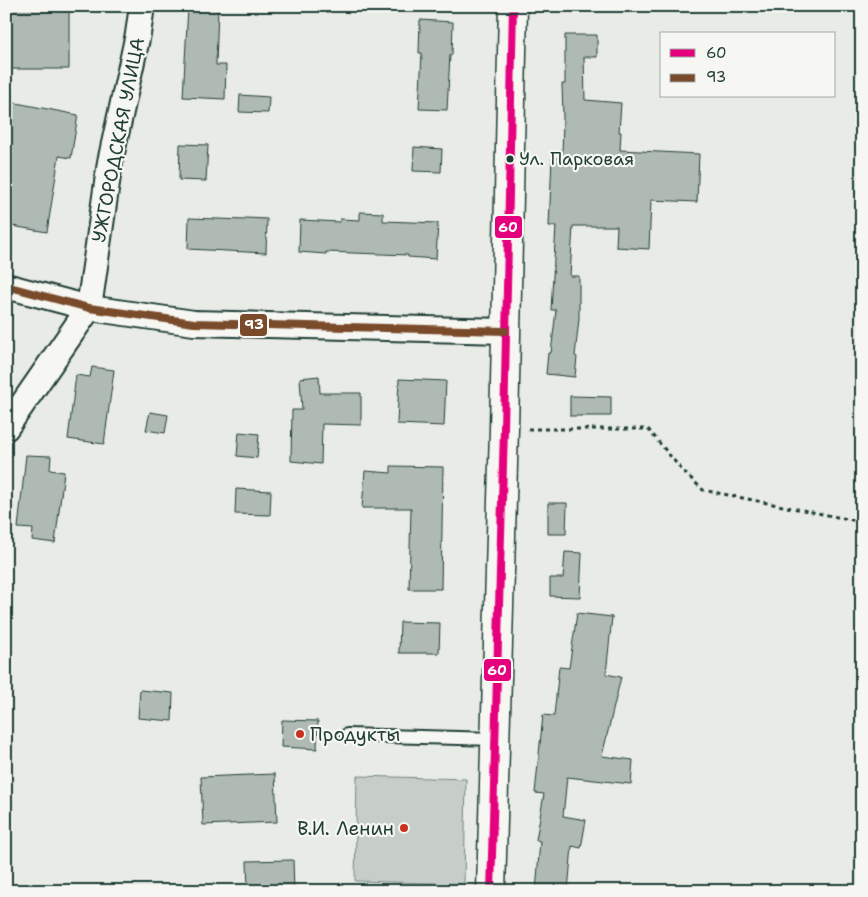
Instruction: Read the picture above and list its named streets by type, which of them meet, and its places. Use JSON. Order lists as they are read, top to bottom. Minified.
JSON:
{"streets":{"street":["УЖГОРОДСКАЯ УЛИЦА"]},"places":["Ул. Парковая","Продукты","В.И. Ленин"],"lines":["transit line 60","transit line 93"],"legend":["60","93"]}
